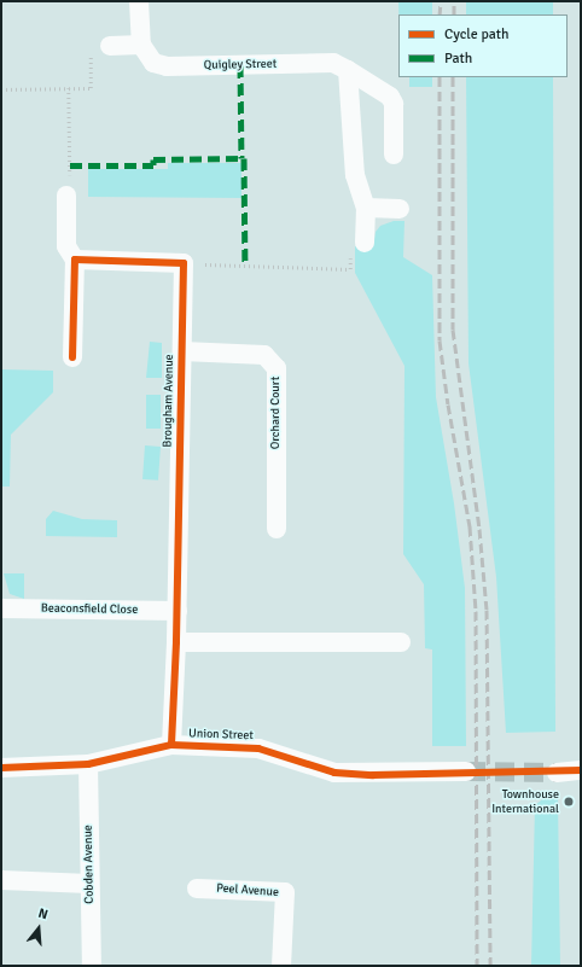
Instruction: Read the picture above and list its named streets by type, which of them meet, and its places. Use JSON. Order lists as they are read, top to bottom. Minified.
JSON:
{"streets":{"street":["Quigley Street","Brougham Avenue","Orchard Court","Beaconsfield Close","Union Street","Cobden Avenue","Peel Avenue"]},"crossings":[["Brougham Avenue","Orchard Court"],["Brougham Avenue","Beaconsfield Close"],["Brougham Avenue","Union Street"],["Union Street","Cobden Avenue"]],"places":["Townhouse International"],"legend":["Cycle path","Path"],"north":"top"}
